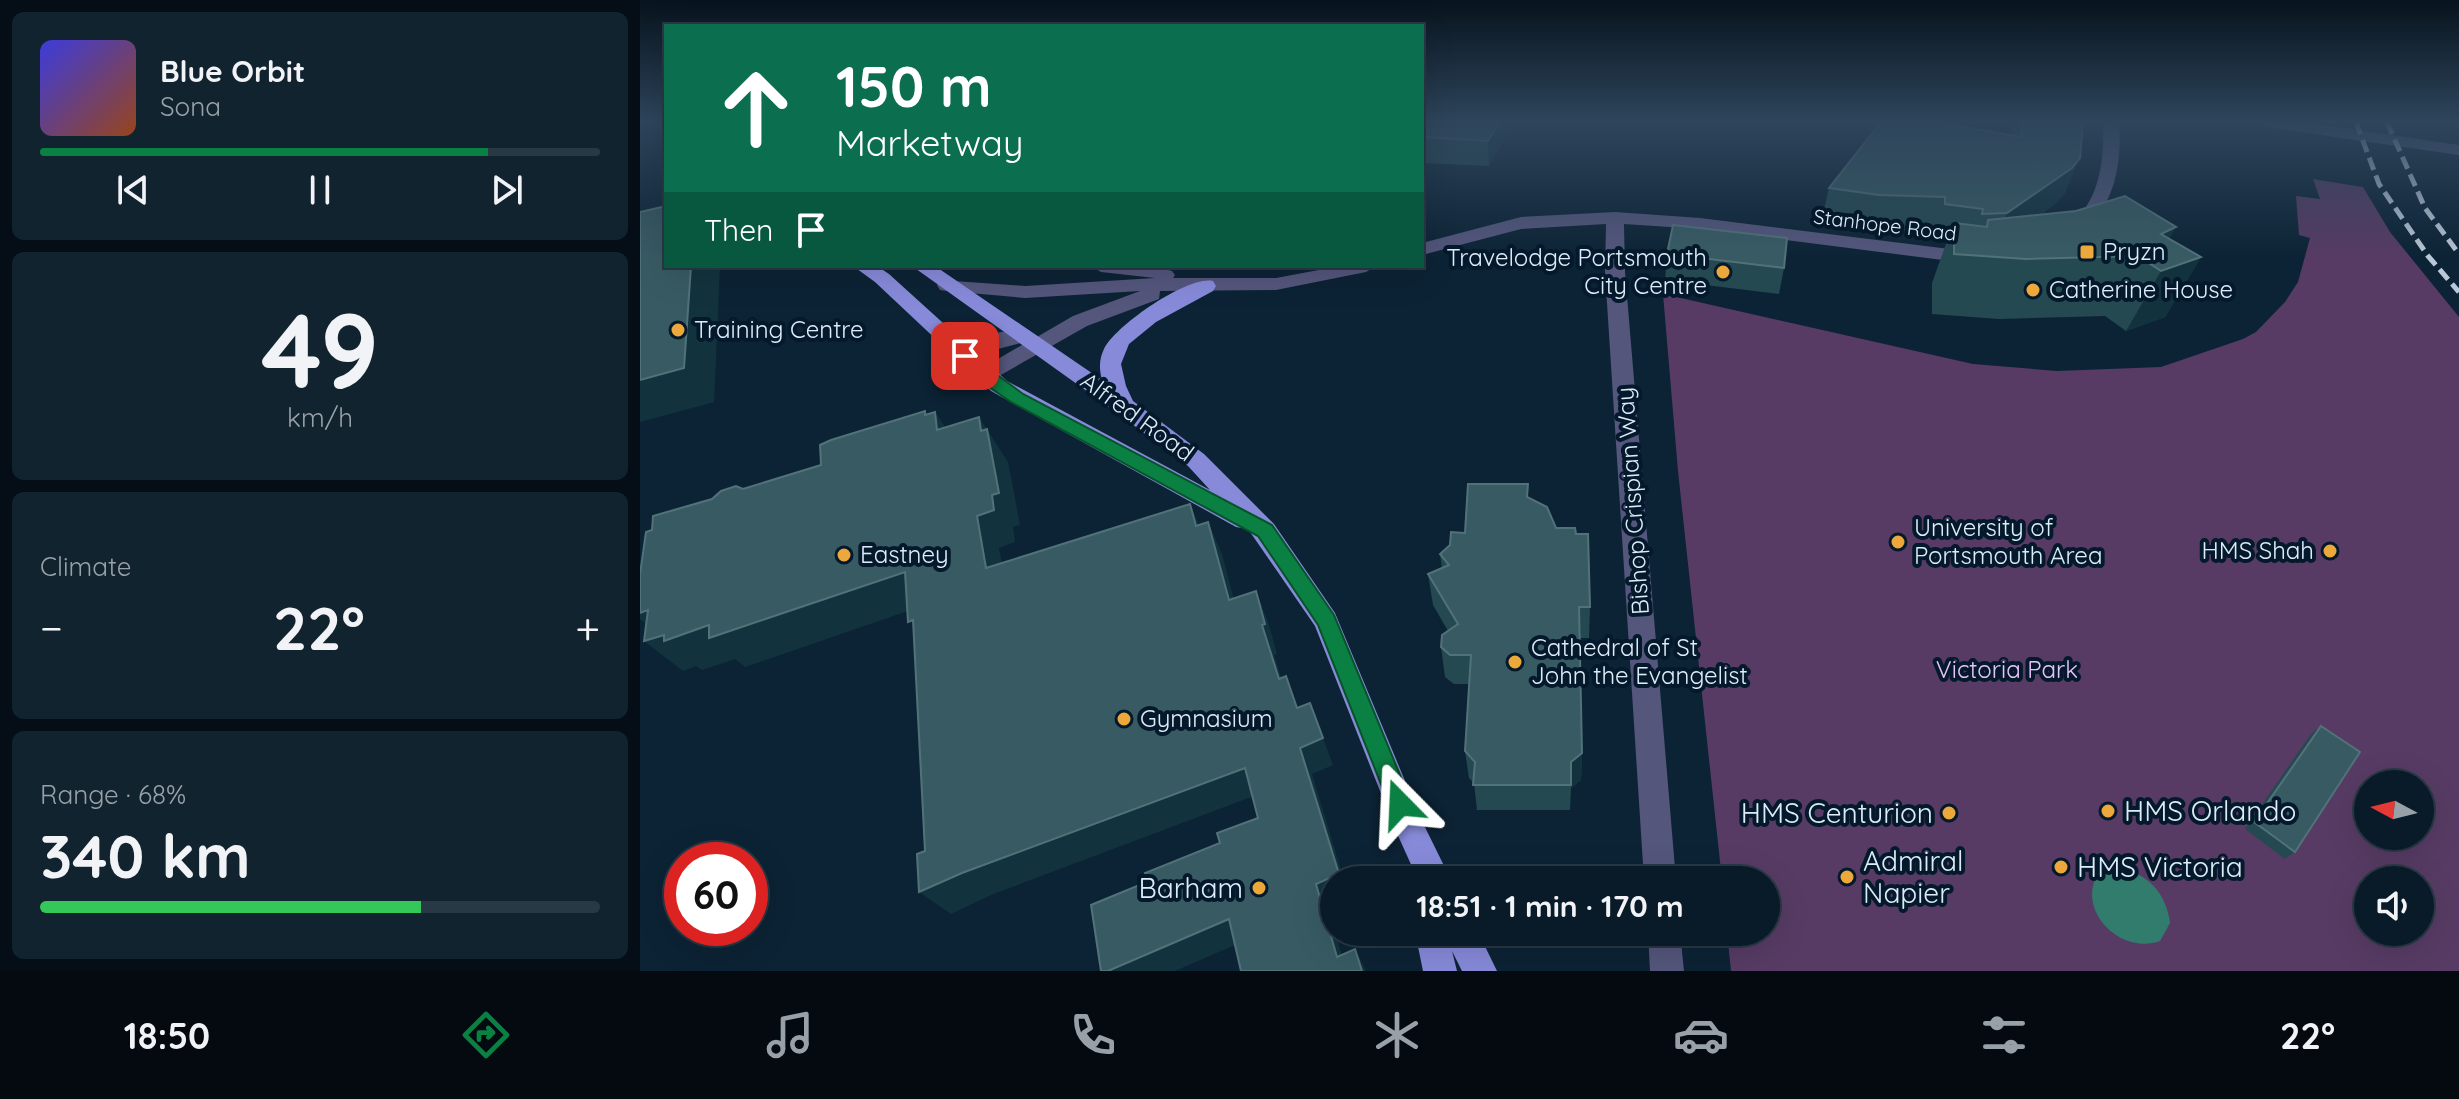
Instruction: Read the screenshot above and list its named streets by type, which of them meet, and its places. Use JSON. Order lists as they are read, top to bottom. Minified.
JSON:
{"streets":{"main road":["Alfred Road"],"street":["Stanhope Road","Bishop Crispian Way"]},"crossings":[["Stanhope Road","Bishop Crispian Way"]],"parks":["Victoria Park"],"places":{"transit":["Pryzn"],"other":["Travelodge Portsmouth City Centre","Catherine House","Training Centre","University of Portsmouth Area","HMS Shah","Eastney","Cathedral of St John the Evangelist","Gymnasium","HMS Orlando","HMS Centurion","HMS Victoria","Admiral Napier","Barham"]},"north":"left","page":{"turn":["150 m","Marketway"],"song":["Blue Orbit","Sona"],"then":"Then","tile":[["49","km/h"],"Climate",["Range · 68%","340 km"]],"heat":["−","22°","+"],"limit":"60","trip":"18:51 · 1 min · 170 m","tabs":["18:50","22°"]}}
